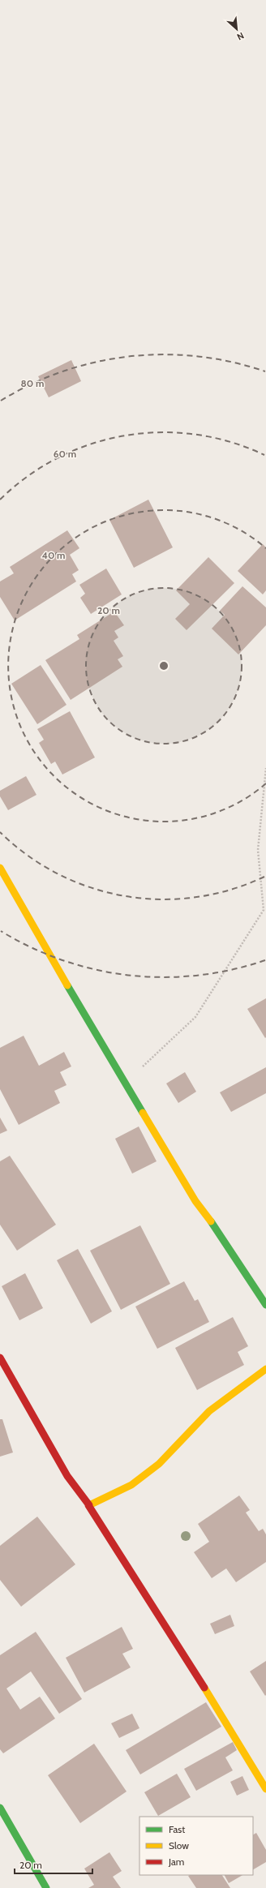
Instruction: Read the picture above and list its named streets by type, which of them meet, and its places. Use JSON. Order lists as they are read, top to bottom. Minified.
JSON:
{"legend":["Fast","Slow","Jam"],"scale_bar":"20 m","north":"bottom right","rings":["80 m","60 m","40 m","20 m"]}
